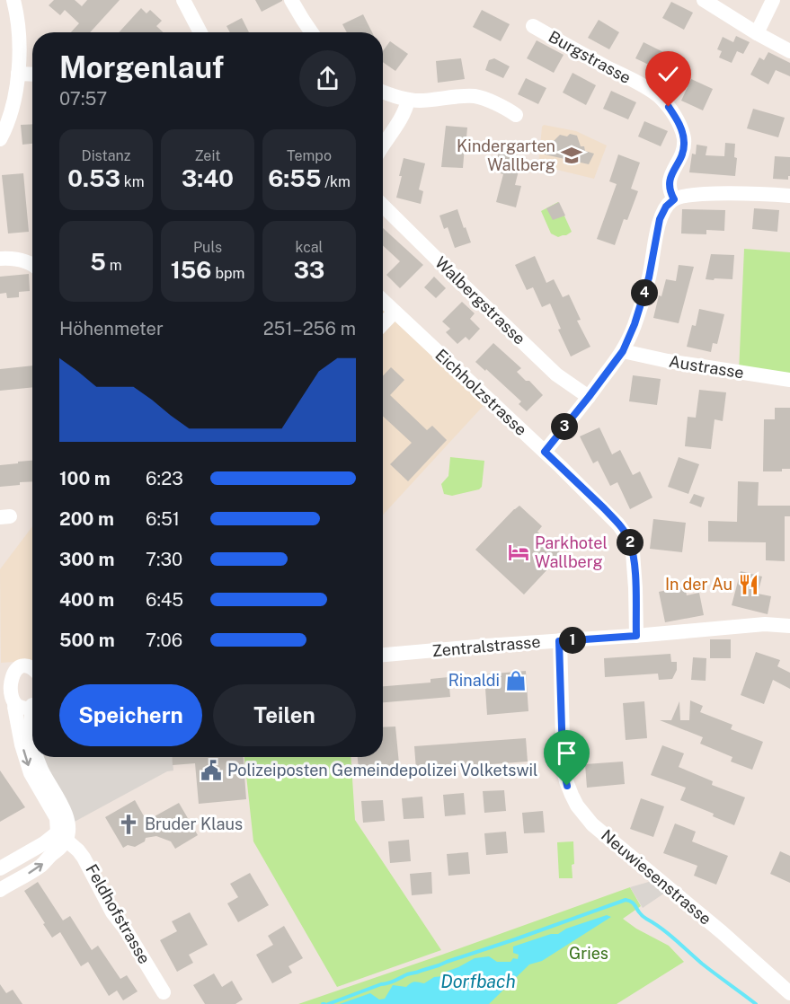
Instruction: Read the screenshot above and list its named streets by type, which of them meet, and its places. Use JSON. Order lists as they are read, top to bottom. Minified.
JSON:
{"streets":{"street":["Burgstrasse","Walbergstrasse","Austrasse","Eichholzstrasse","Zentralstrasse","Neuwiesenstrasse","Feldhofstrasse"]},"crossings":[["Eichholzstrasse","Zentralstrasse"],["Zentralstrasse","Neuwiesenstrasse"]],"water":["Dorfbach"],"parks":["Gries"],"places":{"school or university":["Kindergarten Wallberg"],"hotel":["Parkhotel Wallberg"],"restaurant":["In der Au"],"shop":["Rinaldi"],"public building":["Polizeiposten Gemeindepolizei Volketswil"],"church":["Bruder Klaus"]},"page":{"heading":["Morgenlauf","07:57"],"stats":[["Distanz","0.53 km"],["Zeit","3:40"],["Tempo","6:55 /km"],["5 m"],["Puls","156 bpm"],["kcal","33"]],"pins":["4","3","2","1"],"chart":["Höhenmeter","251–256 m"],"list":[{"name":"100 m","note":"6:23"},{"name":"200 m","note":"6:51"},{"name":"300 m","note":"7:30"},{"name":"400 m","note":"6:45"},{"name":"500 m","note":"7:06"}],"buttons":["Speichern","Teilen"]}}
